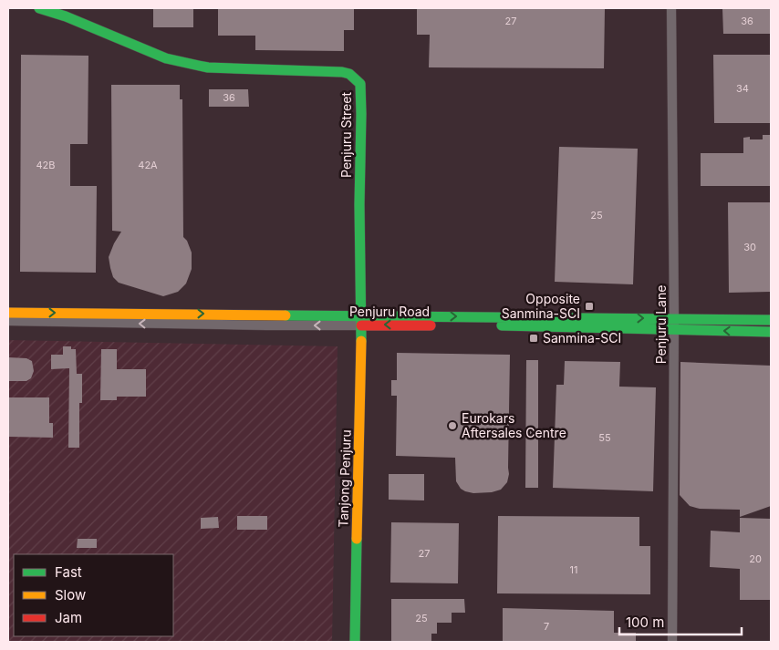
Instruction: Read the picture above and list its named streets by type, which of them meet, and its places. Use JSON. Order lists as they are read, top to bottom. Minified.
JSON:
{"streets":{"street":["Penjuru Street","Penjuru Road","Penjuru Lane","Tanjong Penjuru"]},"crossings":[["Penjuru Street","Penjuru Road"],["Penjuru Street","Tanjong Penjuru"],["Penjuru Road","Penjuru Lane"],["Penjuru Road","Tanjong Penjuru"]],"places":{"transit":["Opposite Sanmina-SCI","Sanmina-SCI"],"other":["Eurokars Aftersales Centre"]},"house_numbers":["27","36","34","36","42B","42A","25","30","55","27","20","11","25","7"],"legend":["Fast","Slow","Jam"],"scale_bar":"100 m"}
